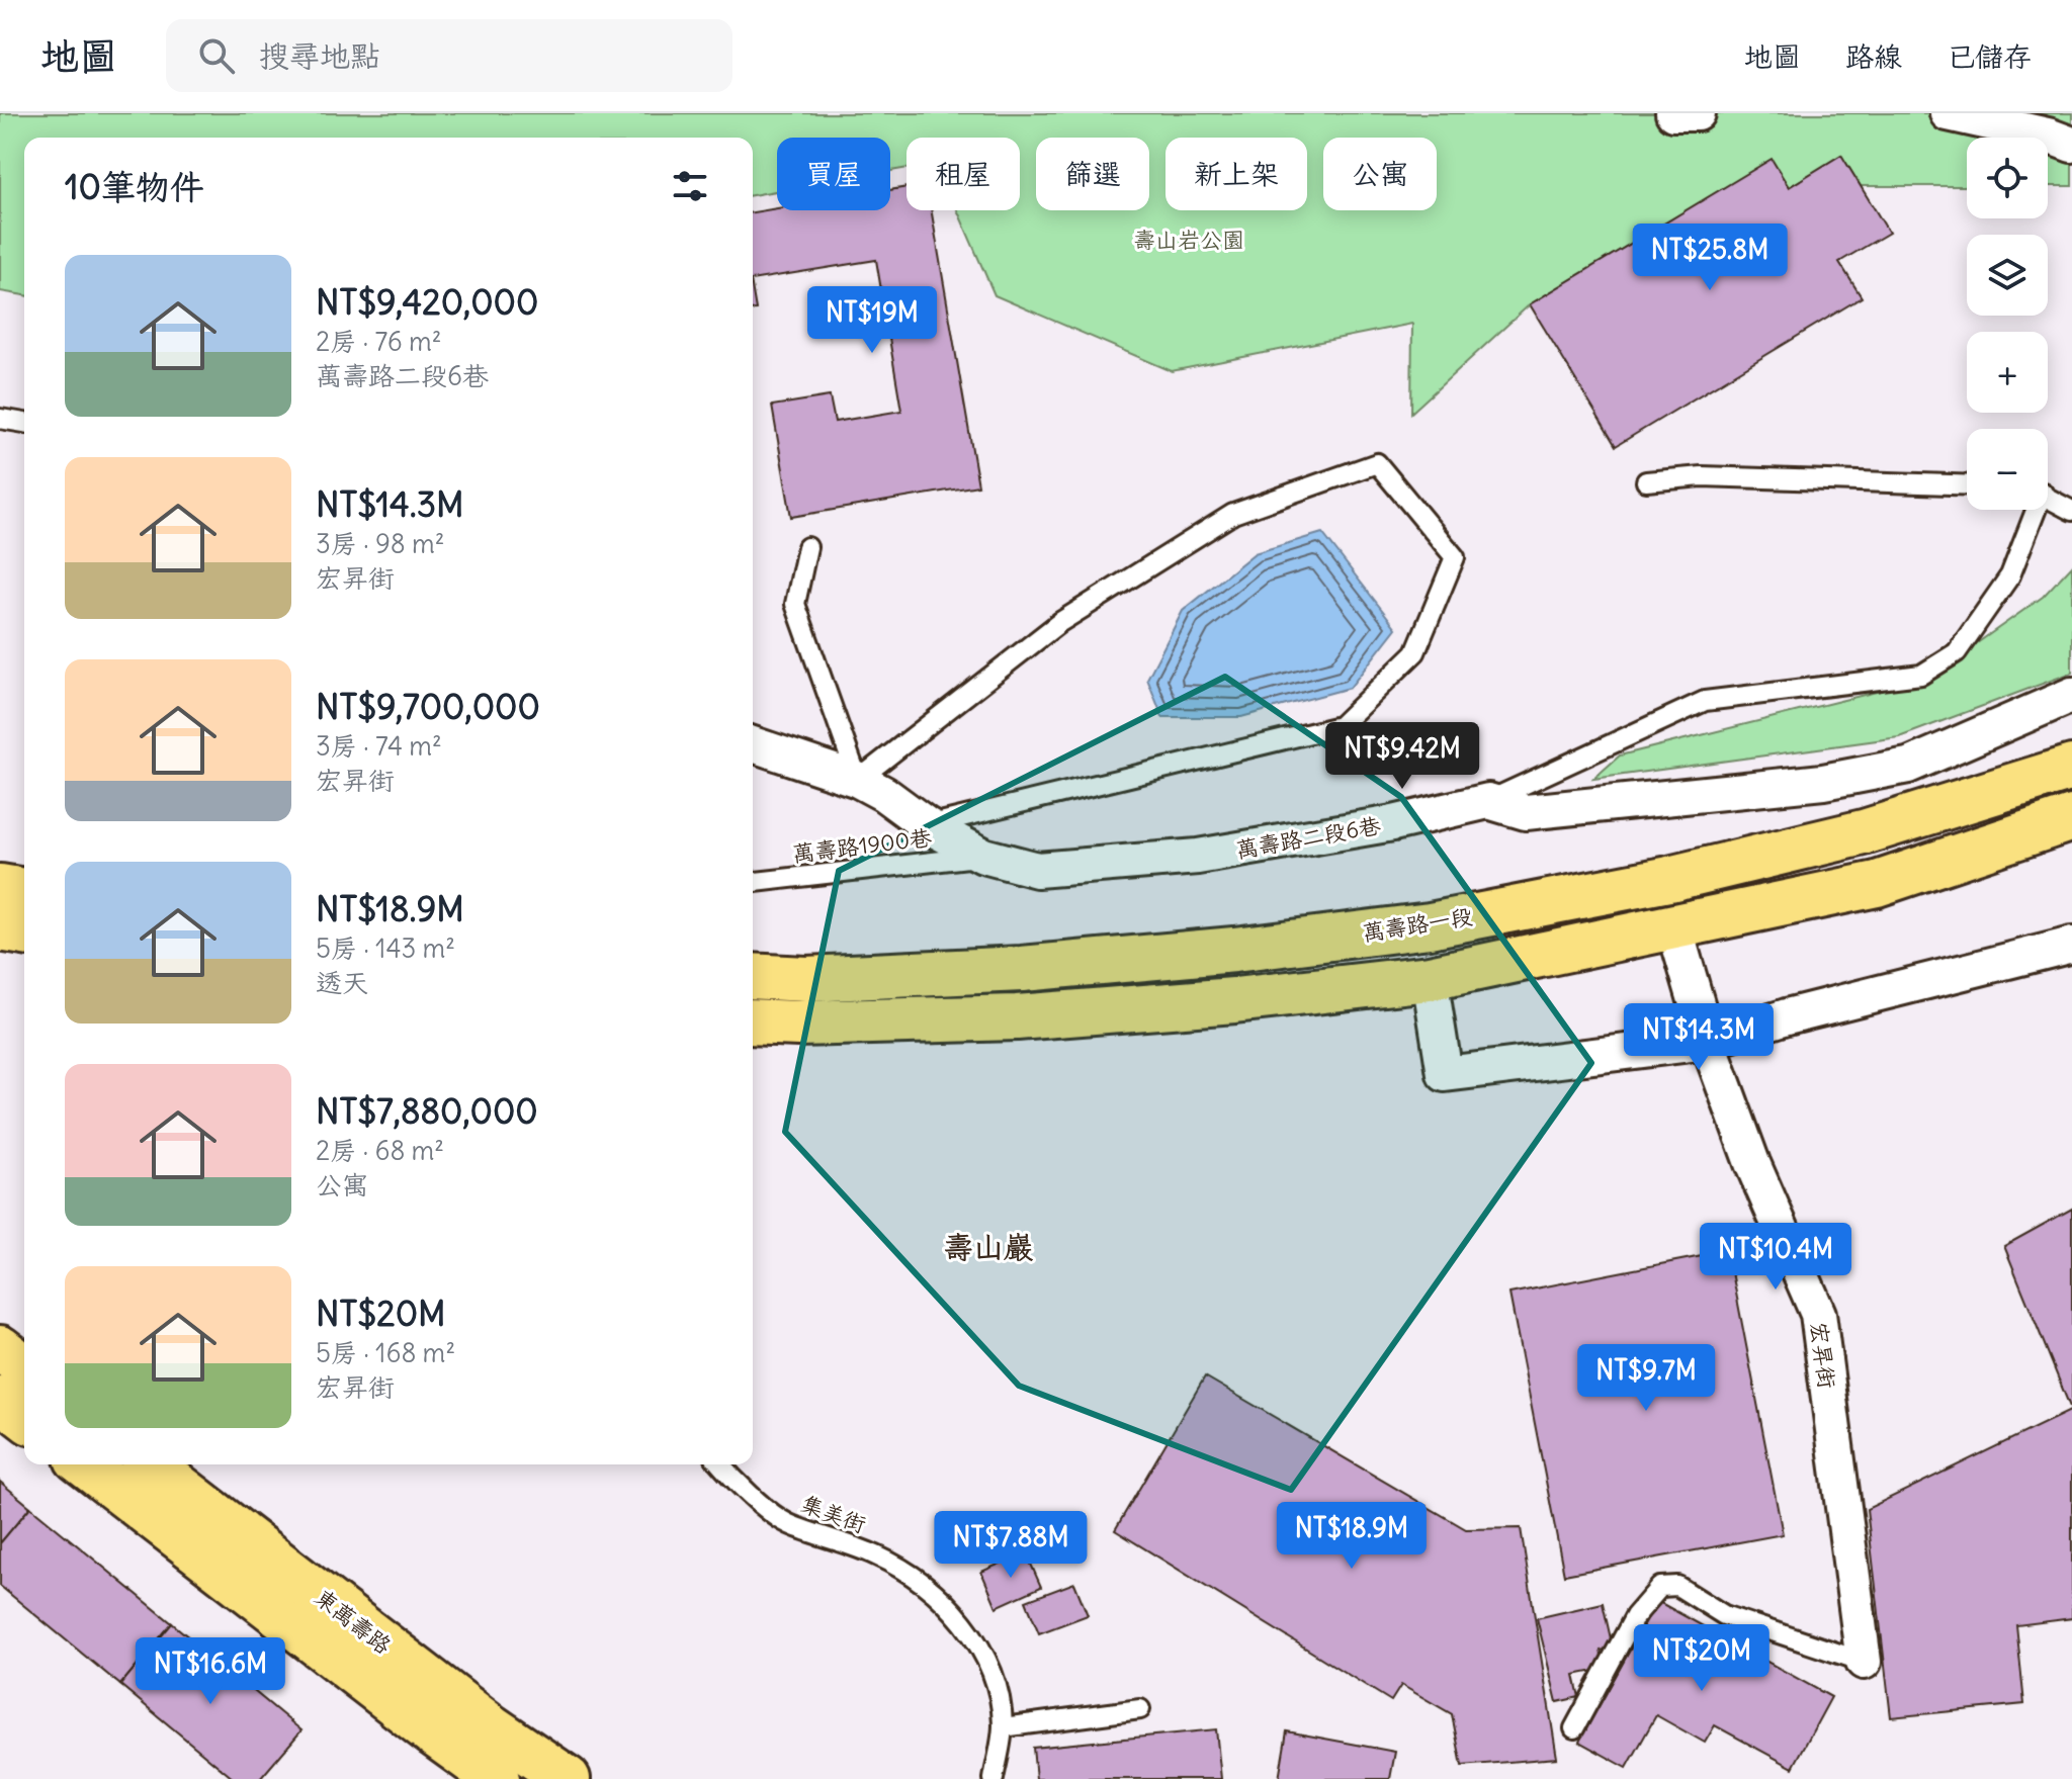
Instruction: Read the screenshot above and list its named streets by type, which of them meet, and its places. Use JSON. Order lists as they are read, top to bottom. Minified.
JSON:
{"streets":{"main road":["萬壽路一段","東萬壽路"],"street":["萬壽路二段6巷","宏昇街"],"lane":["萬壽路1900巷","集美街"]},"crossings":[["萬壽路二段6巷","萬壽路1900巷"]],"districts":["壽山巖"],"parks":["壽山岩公園"],"page":{"header":"地圖","search":"搜尋地點","nav":["地圖","路線","已儲存"],"map_buttons":["+","−"],"chip":["買屋","租屋","篩選","新上架","公寓"],"heading":"10筆物件","price":["NT$25.8M","NT$19M","NT$9.42M","NT$14.3M","NT$10.4M","NT$9.7M","NT$18.9M","NT$7.88M","NT$20M","NT$16.6M"],"list":[{"name":"NT$9,420,000","note":"2房 · 76 m² · 萬壽路二段6巷"},{"name":"NT$14.3M","note":"3房 · 98 m² · 宏昇街"},{"name":"NT$9,700,000","note":"3房 · 74 m² · 宏昇街"},{"name":"NT$18.9M","note":"5房 · 143 m² · 透天"},{"name":"NT$7,880,000","note":"2房 · 68 m² · 公寓"},{"name":"NT$20M","note":"5房 · 168 m² · 宏昇街"}]}}
